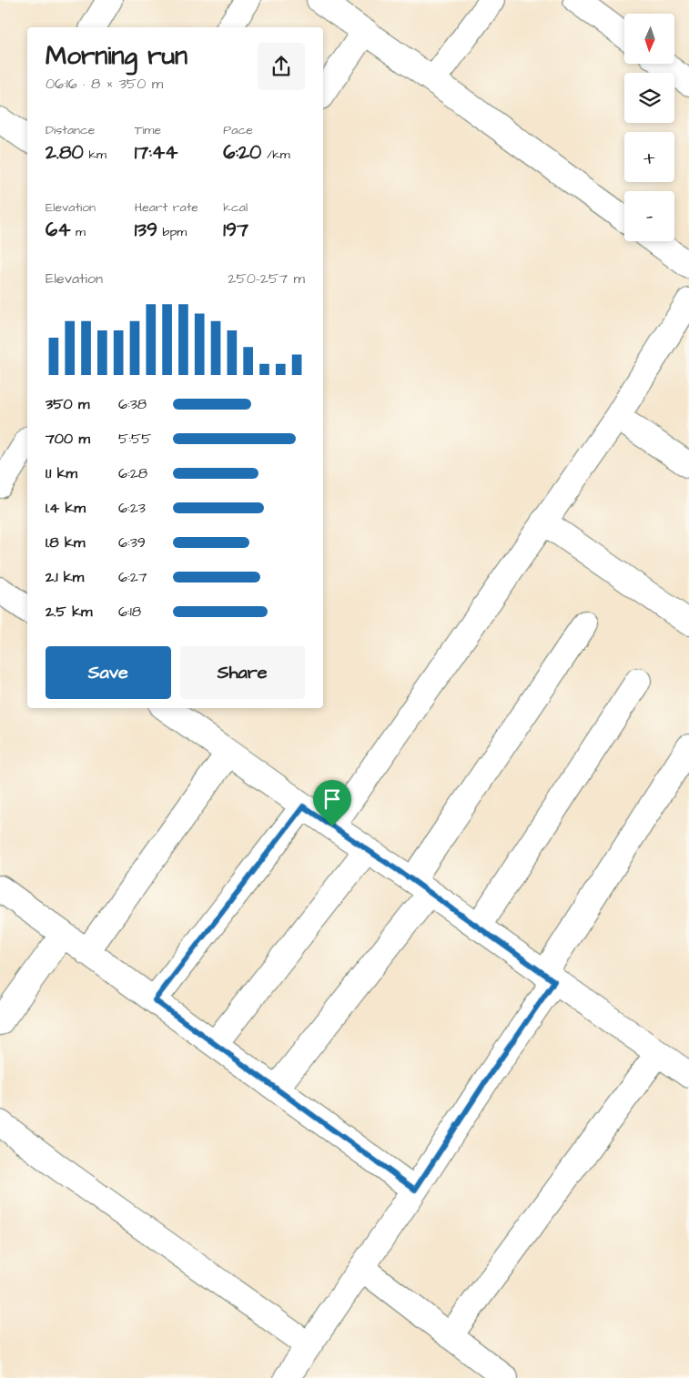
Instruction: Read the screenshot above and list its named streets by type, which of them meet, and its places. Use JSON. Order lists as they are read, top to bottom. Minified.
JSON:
{"north":"bottom","page":{"map_buttons":["+","−"],"heading":["Morning run","06:16 · 8 × 350 m"],"stats":[["Distance","2.80 km"],["Time","17:44"],["Pace","6:20 /km"],["Elevation","64 m"],["Heart rate","139 bpm"],["kcal","197"]],"chart":["Elevation","250–257 m"],"list":[{"name":"350 m","note":"6:38"},{"name":"700 m","note":"5:55"},{"name":"1.1 km","note":"6:28"},{"name":"1.4 km","note":"6:23"},{"name":"1.8 km","note":"6:39"},{"name":"2.1 km","note":"6:27"},{"name":"2.5 km","note":"6:18"}],"buttons":["Save","Share"]}}
